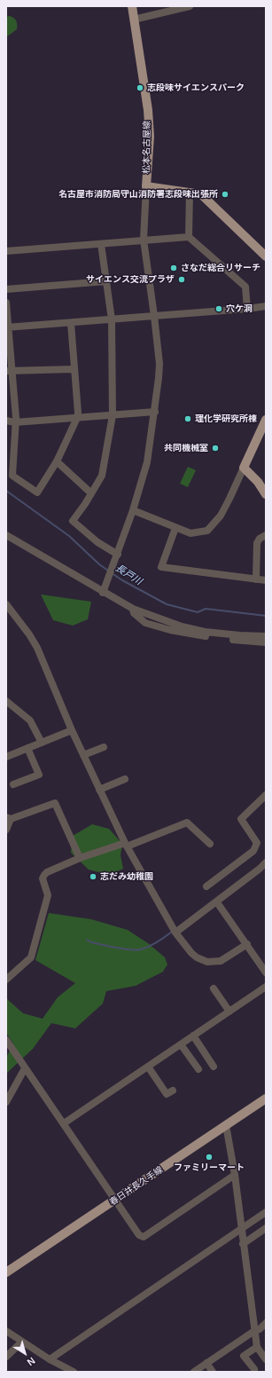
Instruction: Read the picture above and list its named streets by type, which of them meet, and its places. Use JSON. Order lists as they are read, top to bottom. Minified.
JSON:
{"streets":{"main road":["松本名古屋線","春日井長久手線"]},"water":["長戸川"],"places":["志段味サイエンスパーク","名古屋市消防局守山消防署志段味出張所","さなだ総合リサーチ","サイエンス交流プラザ","穴ケ洞","理化学研究所棟","共同機械室","志だみ幼稚園","ファミリーマート"],"north":"bottom right"}
